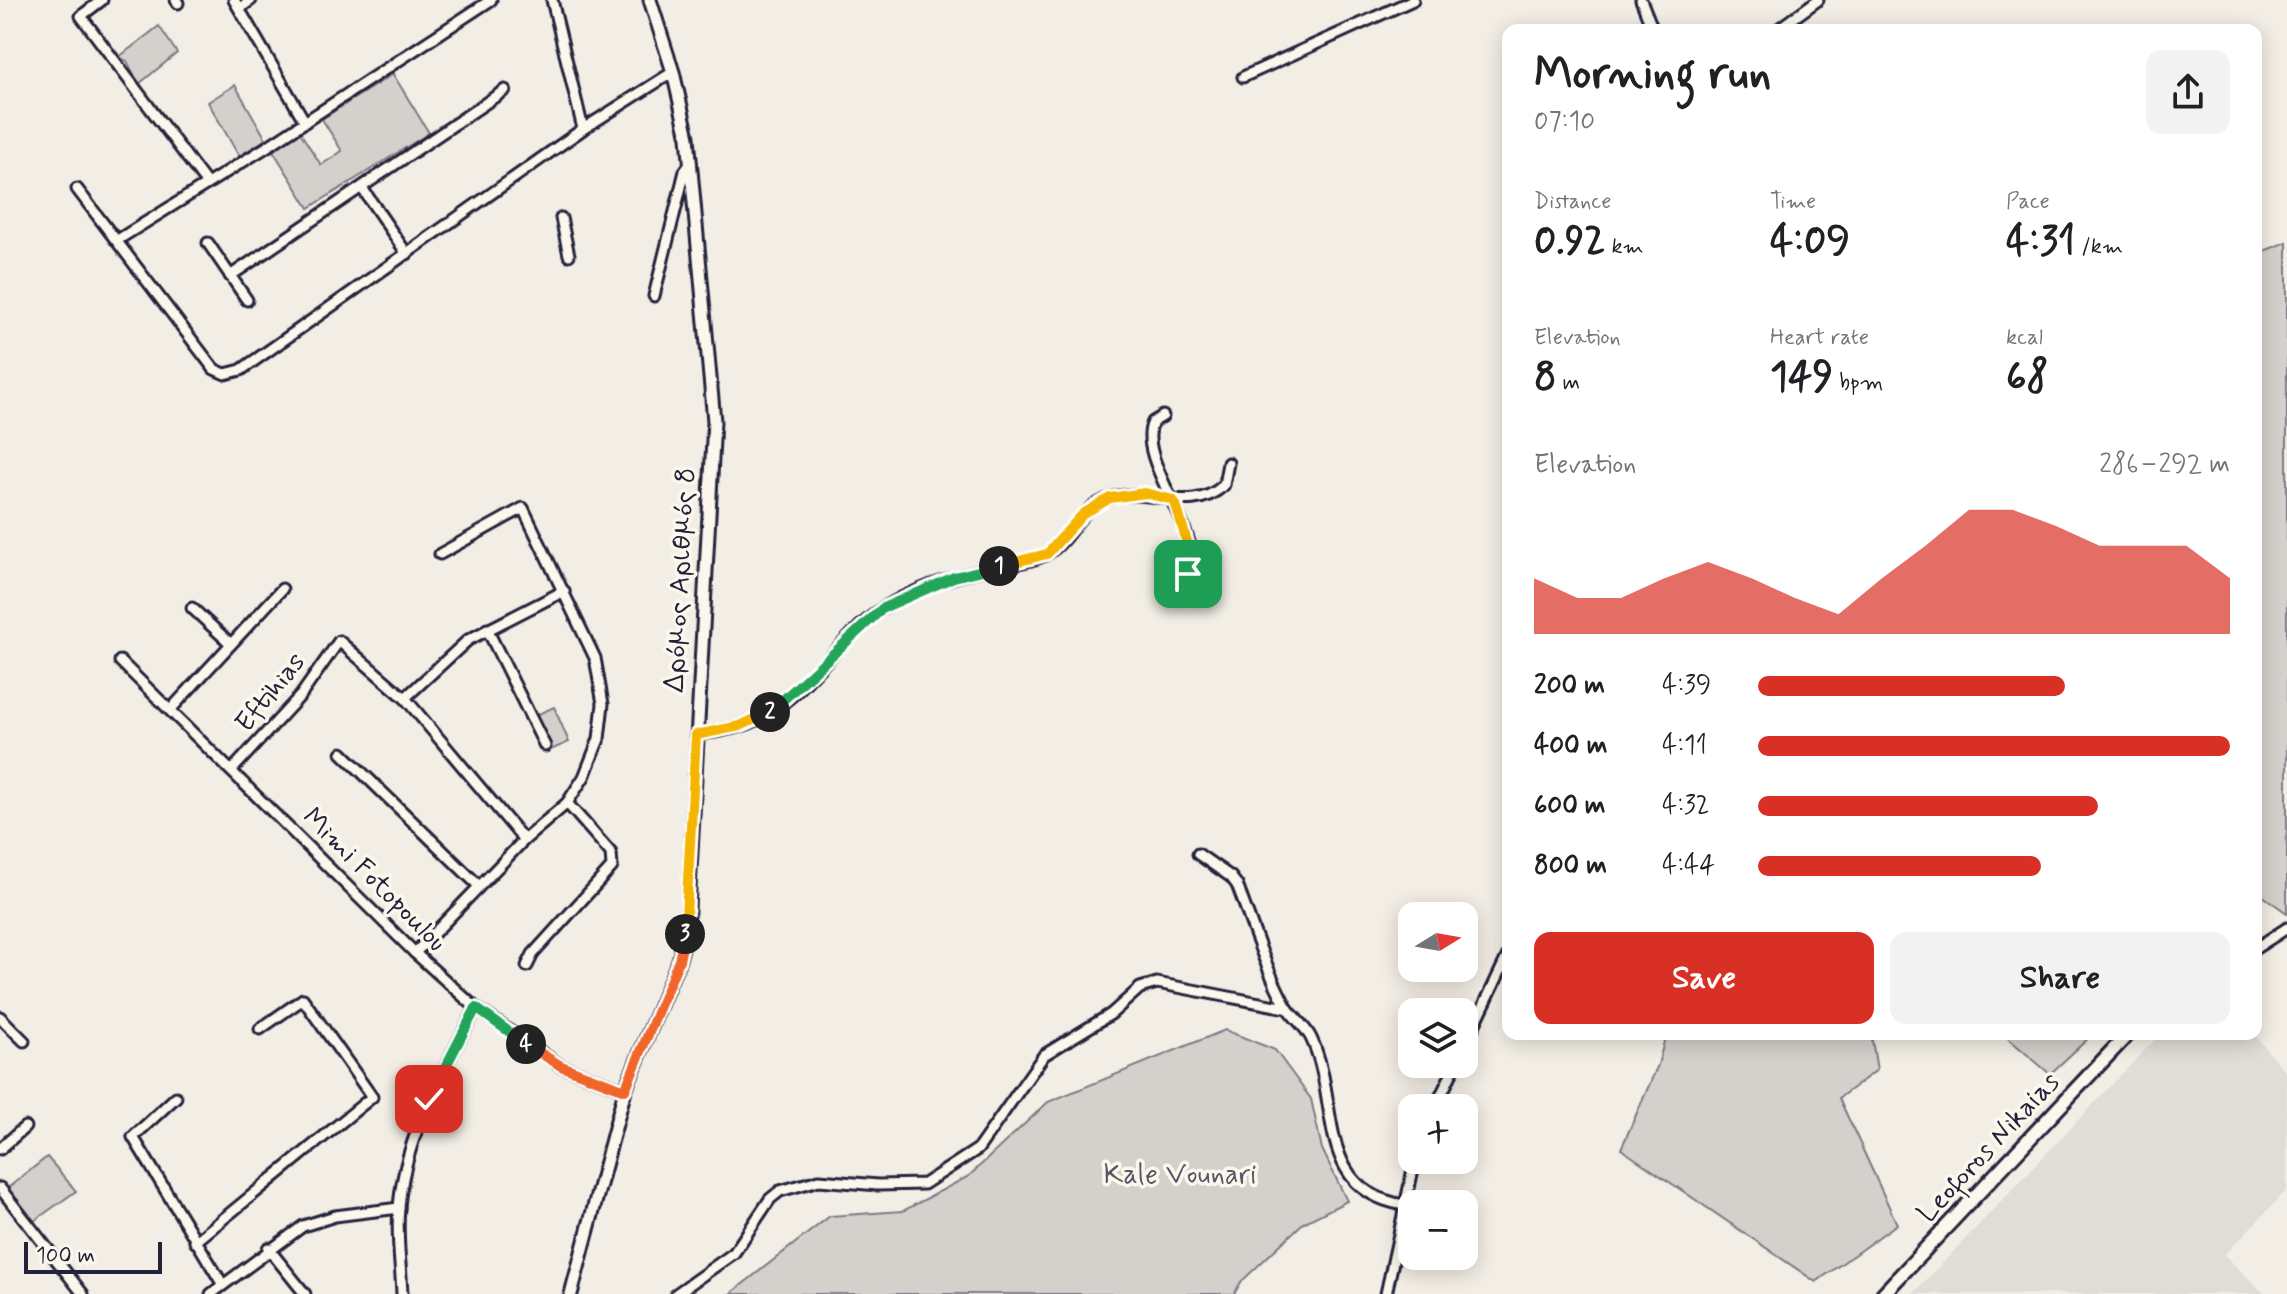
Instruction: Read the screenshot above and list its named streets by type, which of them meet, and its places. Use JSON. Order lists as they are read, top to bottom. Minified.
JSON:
{"streets":{"main road":["Leoforos Nikaias"],"street":["Δρόμος Αριθμός 8","Eftihias","Mimi Fotopoulou"]},"crossings":[["Δρόμος Αριθμός 8","Mimi Fotopoulou"],["Eftihias","Mimi Fotopoulou"]],"parks":["Kale Vounari"],"scale_bar":"100 m","north":"right","page":{"heading":["Morning run","07:10"],"stats":[["Distance","0.92 km"],["Time","4:09"],["Pace","4:31 /km"],["Elevation","8 m"],["Heart rate","149 bpm"],["kcal","68"]],"chart":["Elevation","286–292 m"],"pins":["1","2","3","4"],"list":[{"name":"200 m","note":"4:39"},{"name":"400 m","note":"4:11"},{"name":"600 m","note":"4:32"},{"name":"800 m","note":"4:44"}],"map_buttons":["+","−"],"buttons":["Save","Share"],"scale":"100 m"}}
